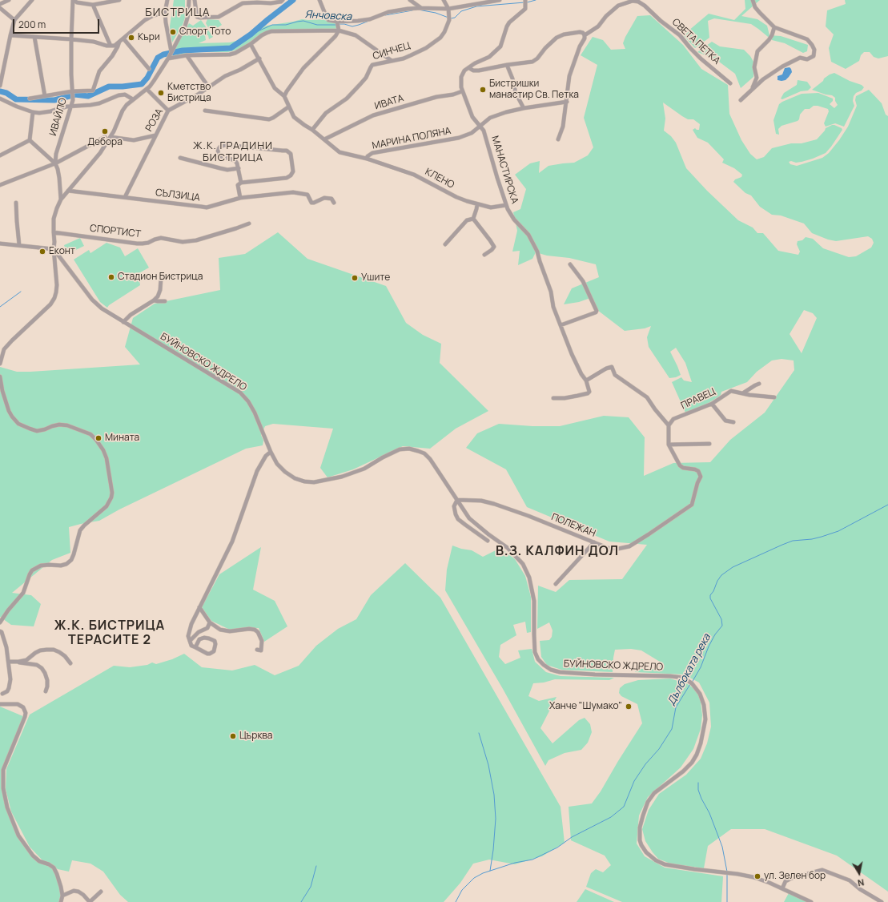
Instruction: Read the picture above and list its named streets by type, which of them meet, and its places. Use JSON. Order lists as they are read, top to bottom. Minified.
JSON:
{"streets":{"street":["СВЕТА ПЕТКА","СИНЧЕЦ","ИВАТА","ИВАЙЛО","РОЗА","МАРИНА ПОЛЯНА","МАНАСТИРСКА","КЛЕНО","СЪЛЗИЦА","СПОРТИСТ","БУЙНОВСКО ЖДРЕЛО","ПРАВЕЦ","ПОЛЕЖАН"]},"crossings":[["СИНЧЕЦ","МАРИНА ПОЛЯНА"],["ИВАТА","МАРИНА ПОЛЯНА"],["ИВАТА","МАНАСТИРСКА"],["РОЗА","МАРИНА ПОЛЯНА"],["РОЗА","СЪЛЗИЦА"],["МАРИНА ПОЛЯНА","МАНАСТИРСКА"],["МАРИНА ПОЛЯНА","КЛЕНО"],["МАНАСТИРСКА","КЛЕНО"],["БУЙНОВСКО ЖДРЕЛО","ПОЛЕЖАН"]],"districts":["БИСТРИЦА","Ж.К. ГРАДИНИ БИСТРИЦА","В.З. КАЛФИН ДОЛ","Ж.К. БИСТРИЦА ТЕРАСИТЕ 2"],"water":["Янчовска","Дълбоката река"],"places":["Спорт Тото","Къри","Бистришки манастир Св. Петка","Кметство Бистрица","Дебора","Еконт","Стадион Бистрица","Ушите","Мината","Ханче \"Шумако\"","Църква","ул. Зелен бор"],"scale_bar":"200 m","north":"bottom"}
